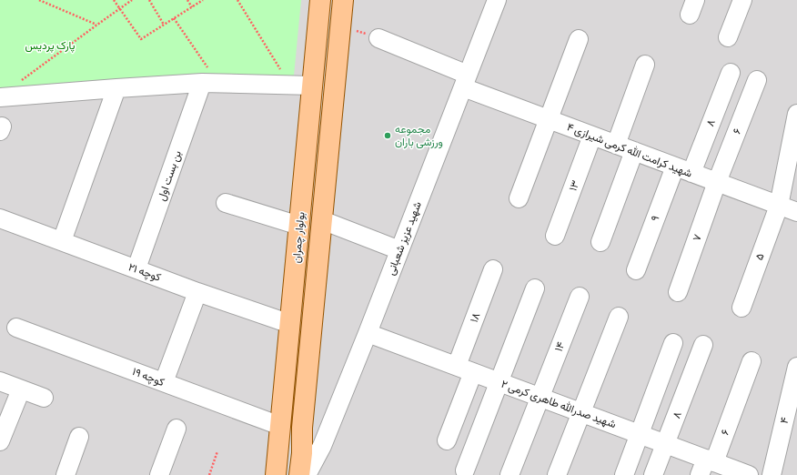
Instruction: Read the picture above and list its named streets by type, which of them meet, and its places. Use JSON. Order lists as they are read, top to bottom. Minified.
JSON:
{"streets":{"main road":["بولوار چمران"],"street":["۸","۶","شهید کرامت الله کرمی شیرازی ۴","بن بست اول","۱۳","۹","۷","شهید عزیز شعبانی","۵","کوچه ۲۱","۱۸","۱۴","کوچه ۱۹","شهید صدرالله طاهری کرمی ۲","۴"]},"crossings":[["۸","شهید کرامت الله کرمی شیرازی ۴"],["۸","شهید صدرالله طاهری کرمی ۲"],["۶","شهید کرامت الله کرمی شیرازی ۴"],["۶","۷"],["۶","شهید صدرالله طاهری کرمی ۲"],["شهید کرامت الله کرمی شیرازی ۴","۱۳"],["شهید کرامت الله کرمی شیرازی ۴","۹"],["شهید کرامت الله کرمی شیرازی ۴","۷"],["شهید کرامت الله کرمی شیرازی ۴","شهید عزیز شعبانی"],["شهید کرامت الله کرمی شیرازی ۴","۵"],["بن بست اول","کوچه ۲۱"],["بولوار چمران","کوچه ۲۱"],["بولوار چمران","کوچه ۱۹"],["شهید عزیز شعبانی","شهید صدرالله طاهری کرمی ۲"],["۱۸","شهید صدرالله طاهری کرمی ۲"],["۱۴","شهید صدرالله طاهری کرمی ۲"]],"parks":["پارک پردیس"],"places":["مجموعه ورزشی باران"]}
